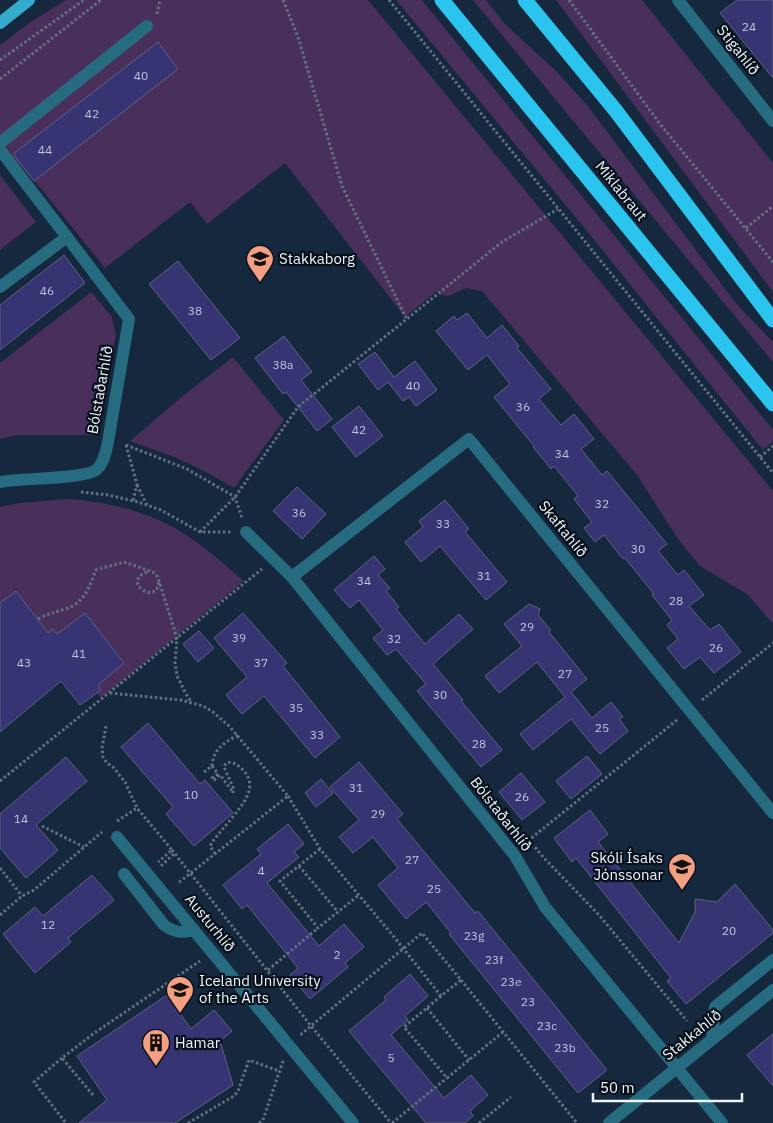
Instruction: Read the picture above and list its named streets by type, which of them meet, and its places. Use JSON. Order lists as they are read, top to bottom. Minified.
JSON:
{"streets":{"highway":["Miklabraut"],"street":["Stigahlíð","Bólstaðarhlíð","Skaftahlíð","Austurhlíð","Stakkahlíð"]},"crossings":[["Bólstaðarhlíð","Skaftahlíð"],["Bólstaðarhlíð","Stakkahlíð"]],"places":{"school or university":["Stakkaborg","Skóli Ísaks Jónssonar","Iceland University of the Arts"],"building":["Hamar"]},"house_numbers":["24","40","42","44","46","38","38a","40","36","42","34","32","36","33","30","31","34","28","29","39","32","26","41","43","37","27","30","35","25","33","28","31","10","26","29","14","27","4","25","12","20","23g","2","23f","23e","23","23c","23b","5"],"scale_bar":"50 m"}
